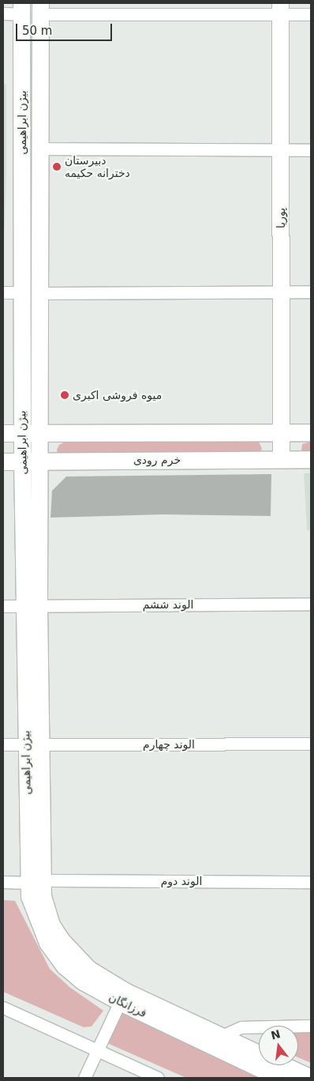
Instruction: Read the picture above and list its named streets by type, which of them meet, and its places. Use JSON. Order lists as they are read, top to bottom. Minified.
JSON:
{"streets":{"street":["بیژن ابراهیمی","پوریا","خرم رودی","الوند ششم","الوند چهارم","الوند دوم","فرزانگان"]},"crossings":[["بیژن ابراهیمی","خرم رودی"],["بیژن ابراهیمی","الوند ششم"],["بیژن ابراهیمی","الوند چهارم"],["بیژن ابراهیمی","الوند دوم"],["بیژن ابراهیمی","فرزانگان"],["پوریا","خرم رودی"],["الوند دوم","فرزانگان"]],"places":["دبیرستان دخترانه حکیمه","میوه فروشی اکبری"],"scale_bar":"50 m","north":"top"}
